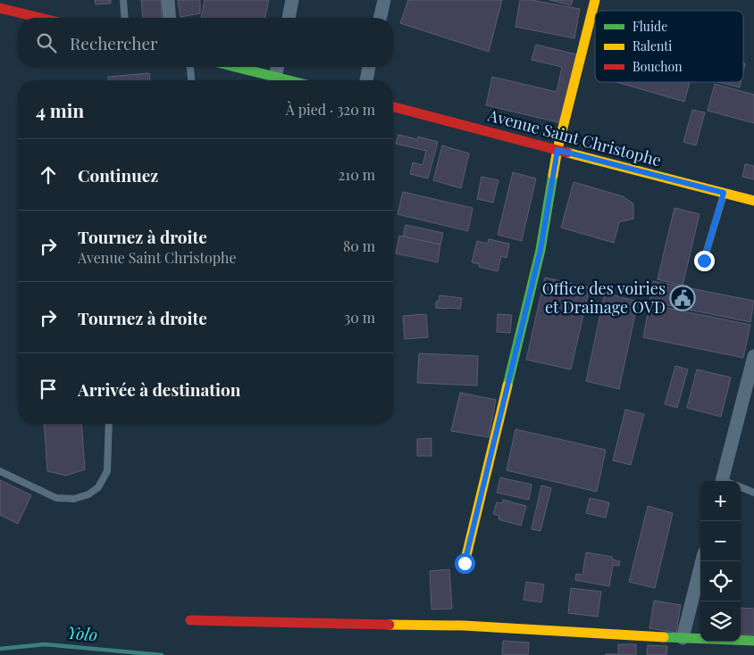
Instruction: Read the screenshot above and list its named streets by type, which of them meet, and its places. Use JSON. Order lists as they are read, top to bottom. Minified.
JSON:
{"streets":{"street":["Avenue Saint Christophe"]},"water":["Yolo"],"places":{"public building":["Office des voiries et Drainage OVD"]},"legend":["Fluide","Ralenti","Bouchon"],"page":{"search":"Rechercher","heading":["4 min","À pied · 320 m"],"list":[["Continuez","210 m"],["Tournez à droite","Avenue Saint Christophe","80 m"],["Tournez à droite","30 m"],"Arrivée à destination"],"map_buttons":["+","−"]}}
